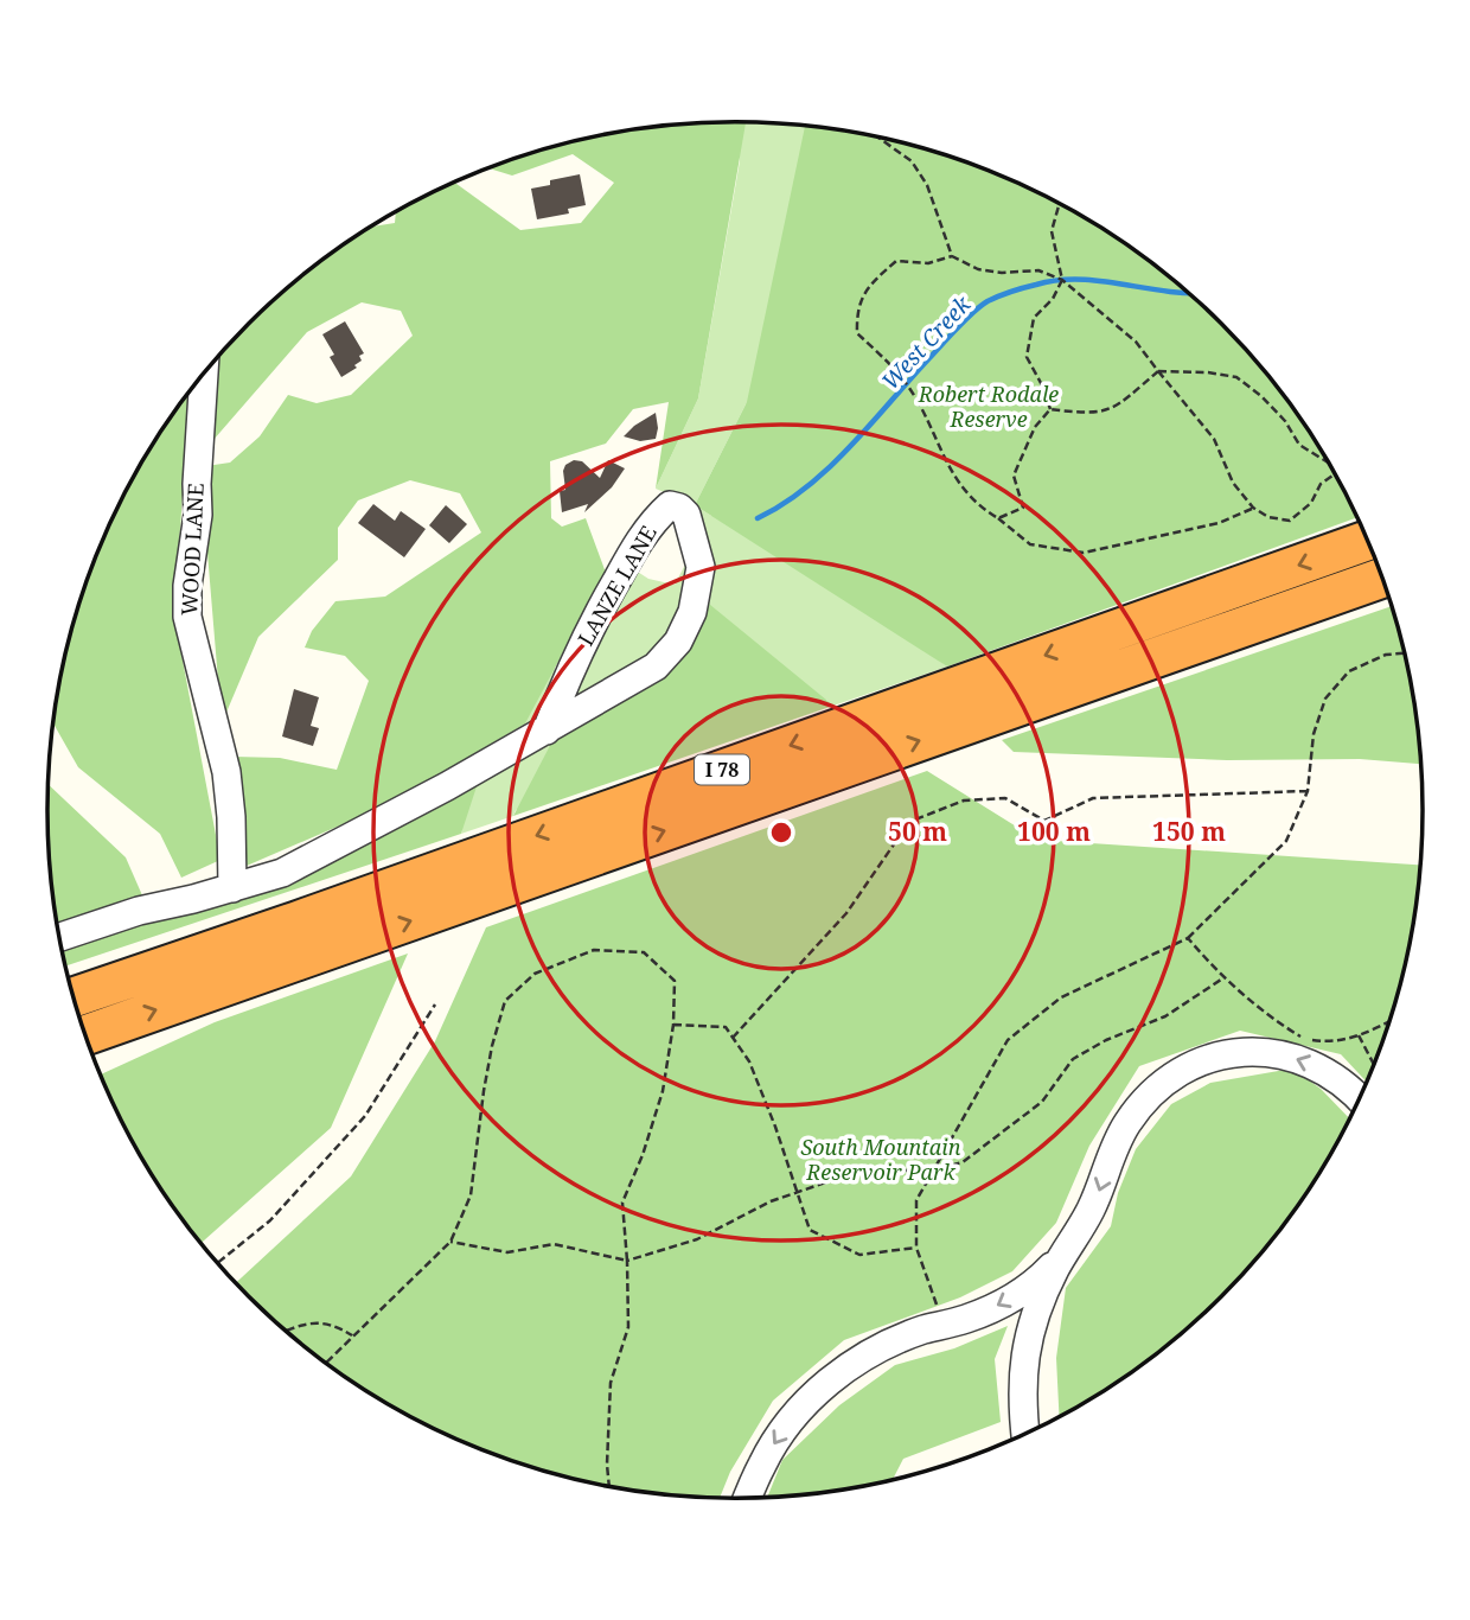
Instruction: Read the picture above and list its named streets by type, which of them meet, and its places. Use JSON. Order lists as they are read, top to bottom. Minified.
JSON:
{"streets":{"highway":["I 78"],"street":["WOOD LANE","LANZE LANE"]},"crossings":[["WOOD LANE","LANZE LANE"]],"water":["West Creek"],"parks":["Robert Rodale Reserve","South Mountain Reservoir Park"],"rings":["50 m","100 m","150 m"]}
